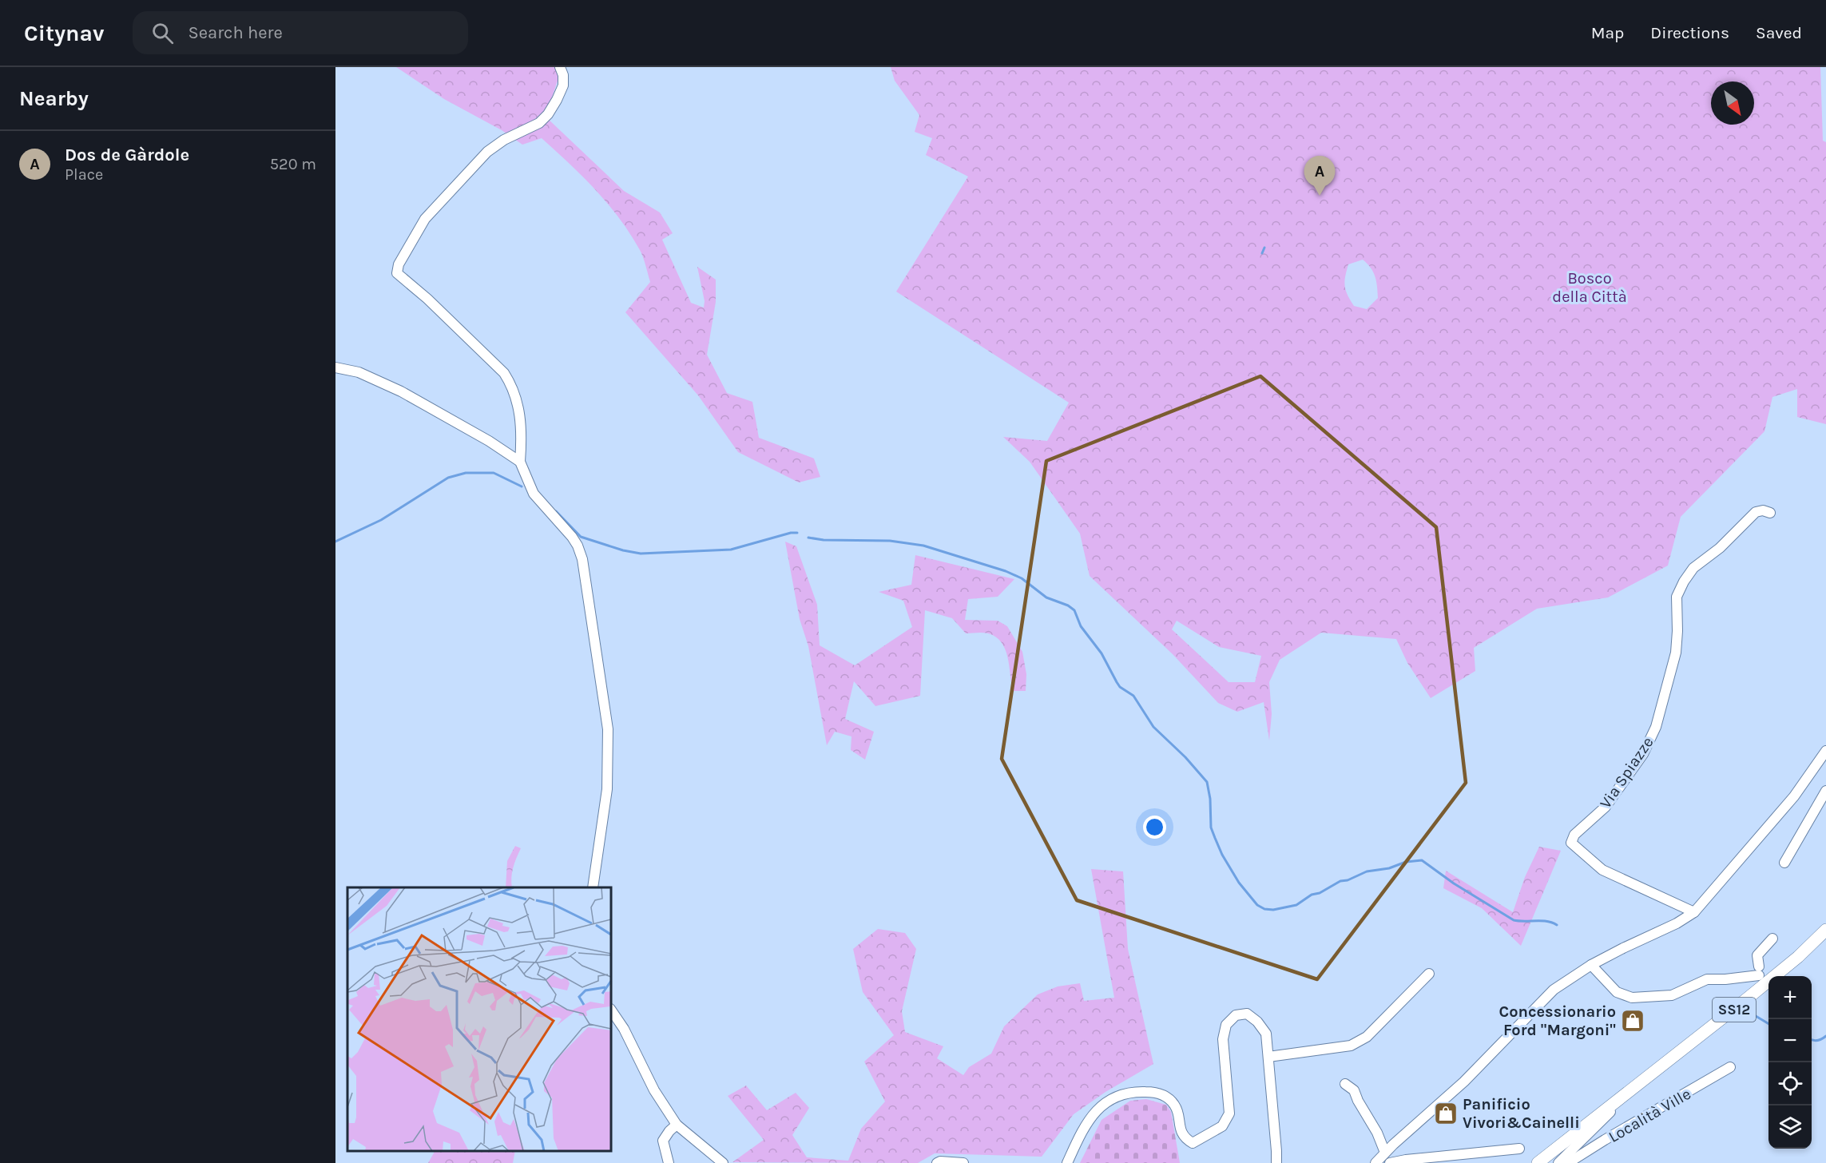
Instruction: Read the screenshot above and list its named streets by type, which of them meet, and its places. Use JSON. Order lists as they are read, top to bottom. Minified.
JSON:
{"streets":{"main road":["SS12"],"street":["Via Spiazze","Località Ville"]},"parks":["Bosco della Città"],"places":{"shop":["Concessionario Ford \"Margoni\"","Panificio Vivori&Cainelli"]},"north":"bottom right","page":{"header":"Citynav","search":"Search here","nav":["Map","Directions","Saved"],"heading":"Nearby","list":[{"mark":"A","name":"Dos de Gàrdole","note":"Place","value":"520 m"}],"pins":"A","map_buttons":["+","−"]}}
